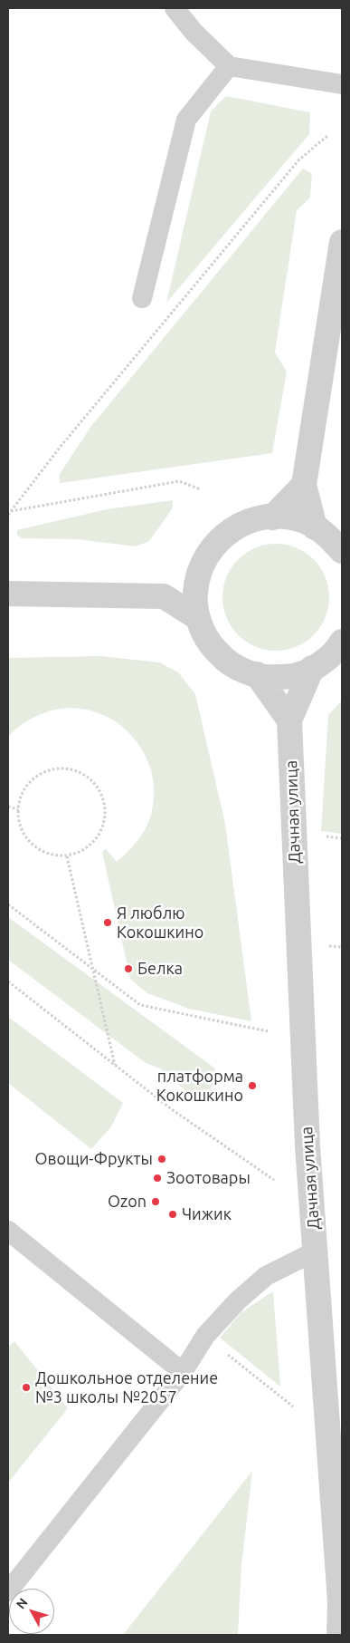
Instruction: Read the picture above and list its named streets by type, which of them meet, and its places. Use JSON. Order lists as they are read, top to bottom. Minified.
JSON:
{"streets":{"street":["Дачная улица"]},"places":["Я люблю Кокошкино","Белка","платформа Кокошкино","Овощи-Фрукты","Зоотовары","Ozon","Чижик","Дошкольное отделение №3 школы №2057"],"north":"top left"}
